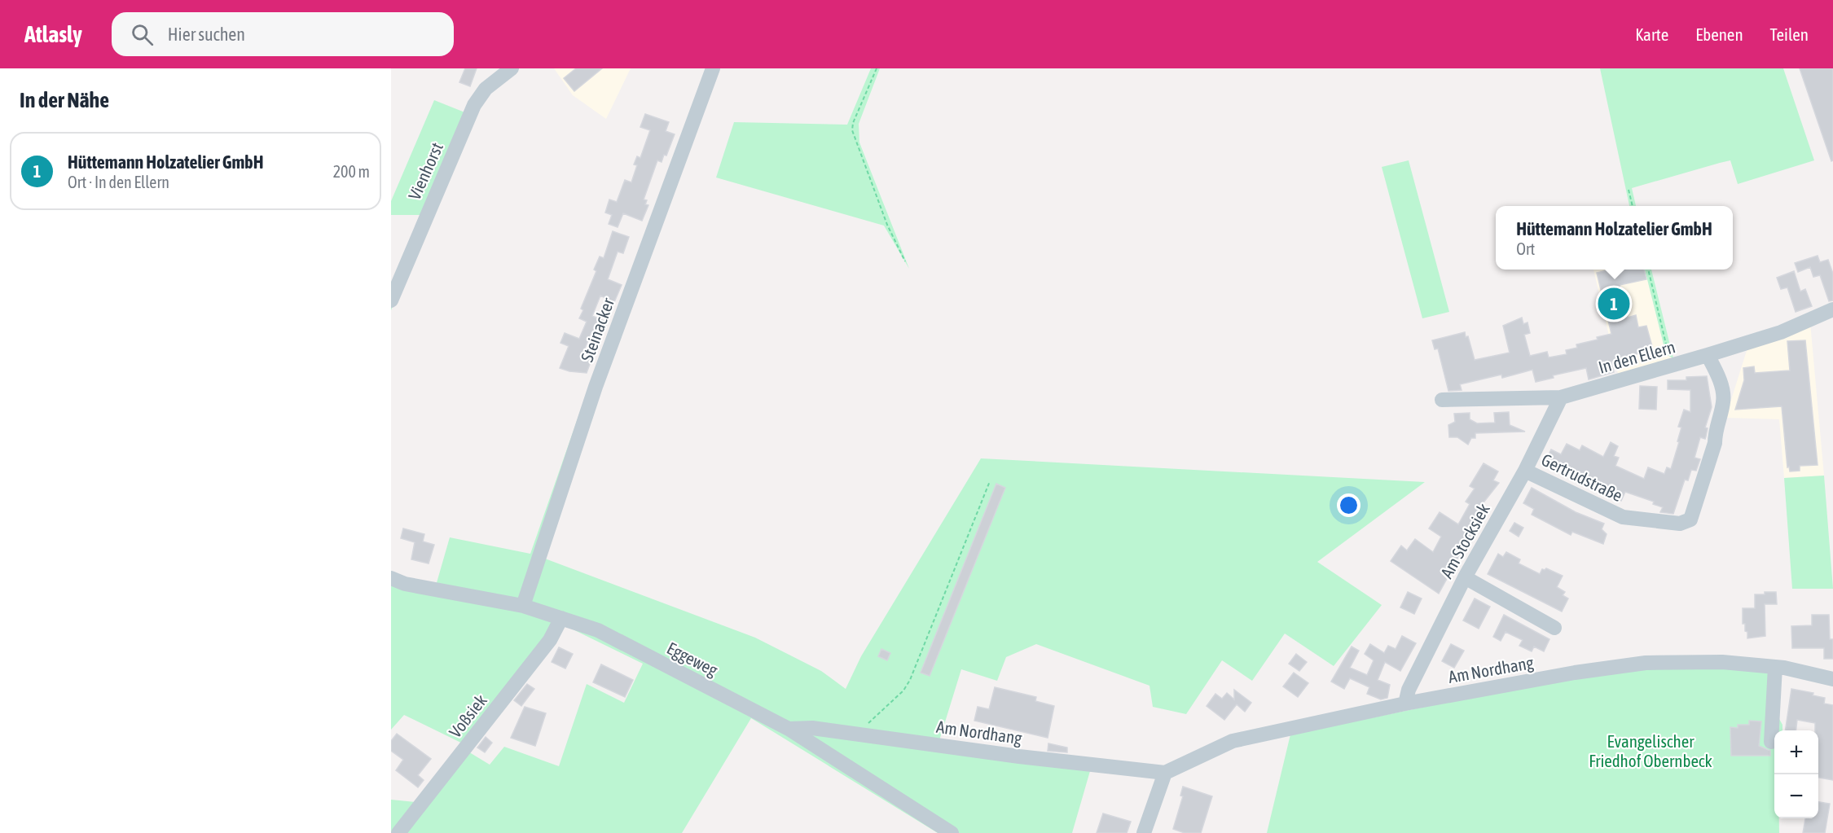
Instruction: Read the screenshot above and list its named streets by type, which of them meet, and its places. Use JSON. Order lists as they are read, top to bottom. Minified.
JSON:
{"streets":{"street":["Vienhorst","Steinacker","In den Ellern","Gertrudstraße","Am Stocksiek","Eggeweg","Am Nordhang","Voßsiek"]},"crossings":[["Steinacker","Eggeweg"],["In den Ellern","Gertrudstraße"],["In den Ellern","Am Stocksiek"],["Gertrudstraße","Am Stocksiek"],["Am Stocksiek","Am Nordhang"],["Eggeweg","Am Nordhang"],["Eggeweg","Voßsiek"]],"parks":["Evangelischer Friedhof Obernbeck"],"page":{"header":"Atlasly","search":"Hier suchen","nav":["Karte","Ebenen","Teilen"],"heading":"In der Nähe","list":[{"mark":"1","name":"Hüttemann Holzatelier GmbH","note":"Ort · In den Ellern","value":"200 m"}],"popup":["Hüttemann Holzatelier GmbH","Ort"],"pins":"1","map_buttons":["+","−"]}}
